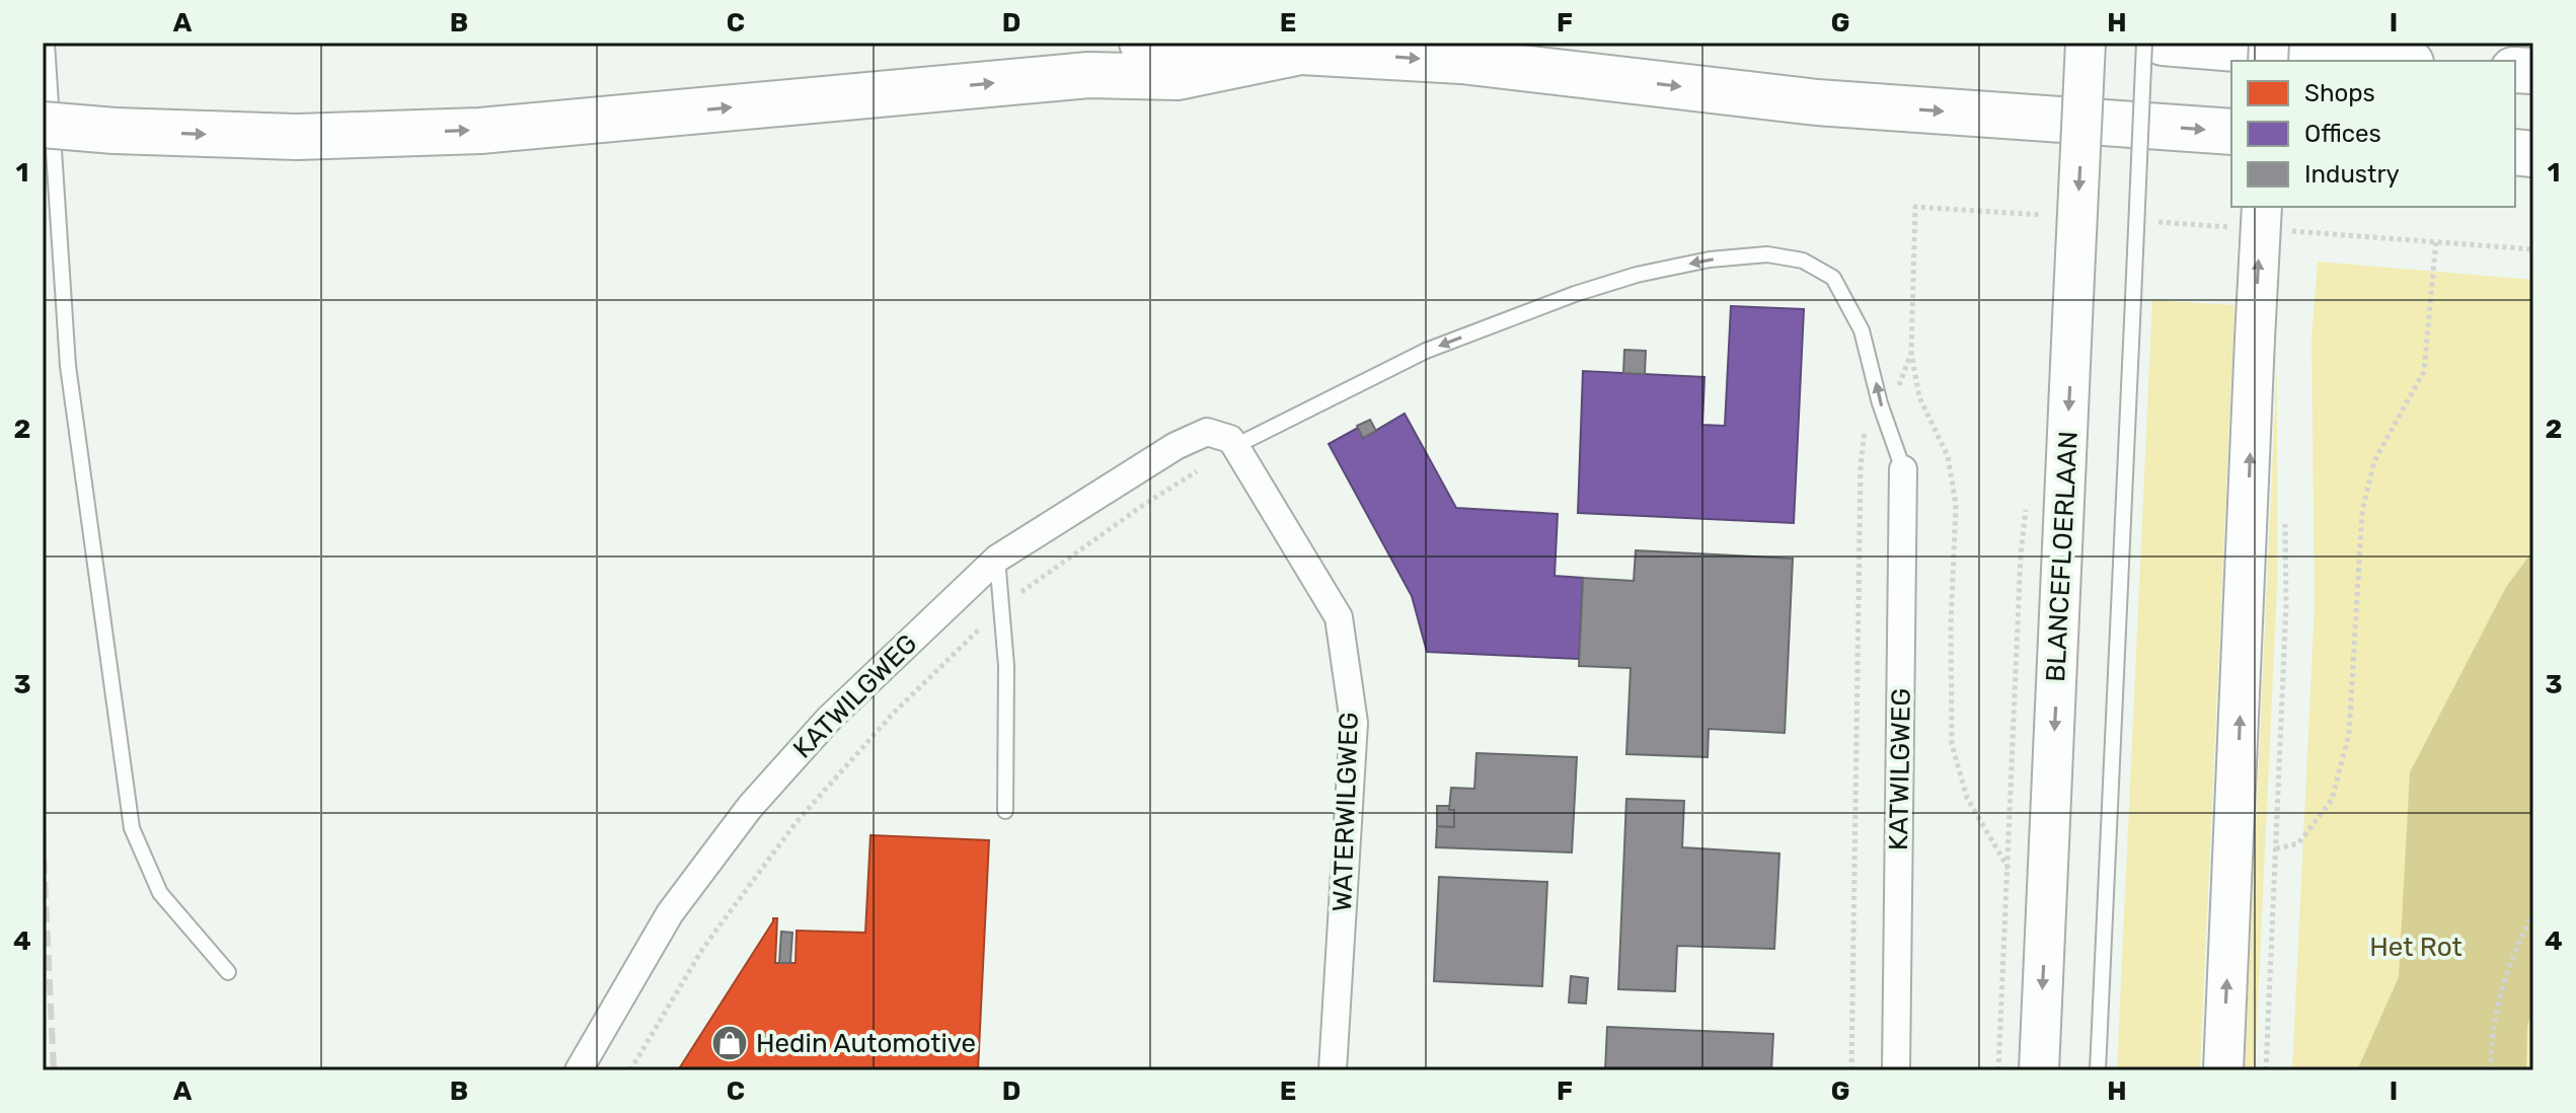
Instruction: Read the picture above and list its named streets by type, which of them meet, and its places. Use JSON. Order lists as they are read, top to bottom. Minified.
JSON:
{"streets":{"main road":["BLANCEFLOERLAAN"],"street":["KATWILGWEG","WATERWILGWEG"]},"crossings":[["KATWILGWEG","WATERWILGWEG"]],"parks":["Het Rot"],"places":{"shop":["Hedin Automotive"]},"legend":["Shops","Offices","Industry"],"grid":{"columns":["A","B","C","D","E","F","G","H","I"],"rows":["1","2","3","4"]}}
